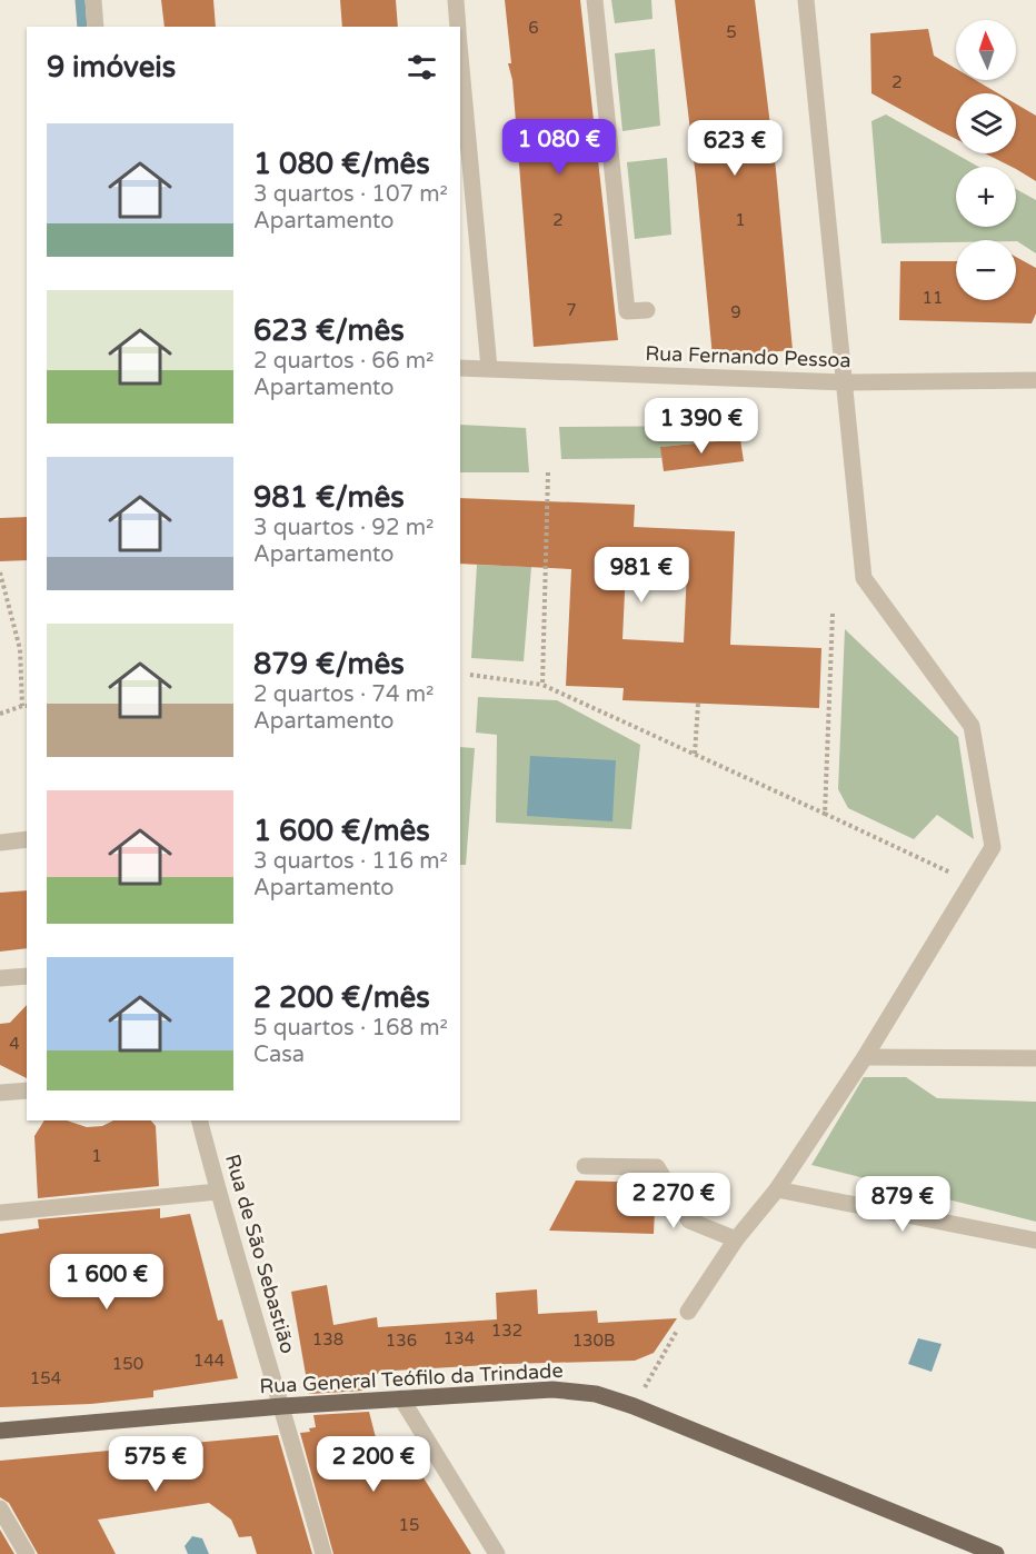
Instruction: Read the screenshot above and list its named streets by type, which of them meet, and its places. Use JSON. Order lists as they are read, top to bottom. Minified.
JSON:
{"streets":{"main road":["Rua General Teófilo da Trindade"],"street":["Rua Fernando Pessoa","Rua de São Sebastião"]},"crossings":[["Rua de São Sebastião","Rua General Teófilo da Trindade"]],"house_numbers":["6","5","2","2","1","11","7","9","4","1","132","134","138","136","130B","144","150","154","15"],"north":"top","page":{"map_buttons":["+","−"],"heading":"9 imóveis","list":[{"name":"1 080 €/mês","note":"3 quartos · 107 m² · Apartamento"},{"name":"623 €/mês","note":"2 quartos · 66 m² · Apartamento"},{"name":"981 €/mês","note":"3 quartos · 92 m² · Apartamento"},{"name":"879 €/mês","note":"2 quartos · 74 m² · Apartamento"},{"name":"1 600 €/mês","note":"3 quartos · 116 m² · Apartamento"},{"name":"2 200 €/mês","note":"5 quartos · 168 m² · Casa"}],"price":["1 080 €","623 €","1 390 €","981 €","2 270 €","879 €","1 600 €","575 €","2 200 €"]}}
